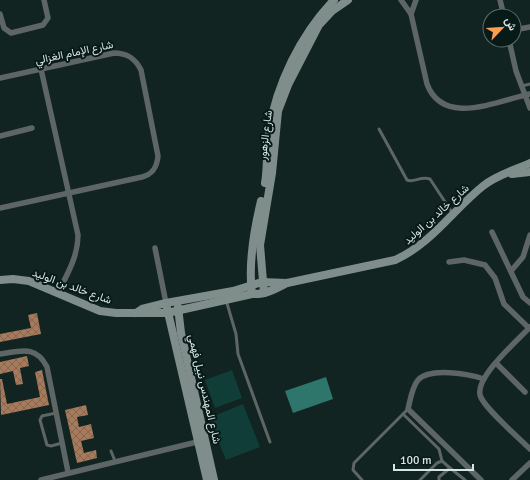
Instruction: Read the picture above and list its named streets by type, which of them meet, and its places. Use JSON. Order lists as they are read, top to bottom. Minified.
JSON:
{"streets":{"street":["شارع الإمام الغزالي","شارع الزهور","شارع خالد بن الوليد","شارع المهندس نبيل فهمي"]},"crossings":[["شارع الزهور","شارع خالد بن الوليد"],["شارع خالد بن الوليد","شارع المهندس نبيل فهمي"]],"scale_bar":"100 m","north":"top right"}
